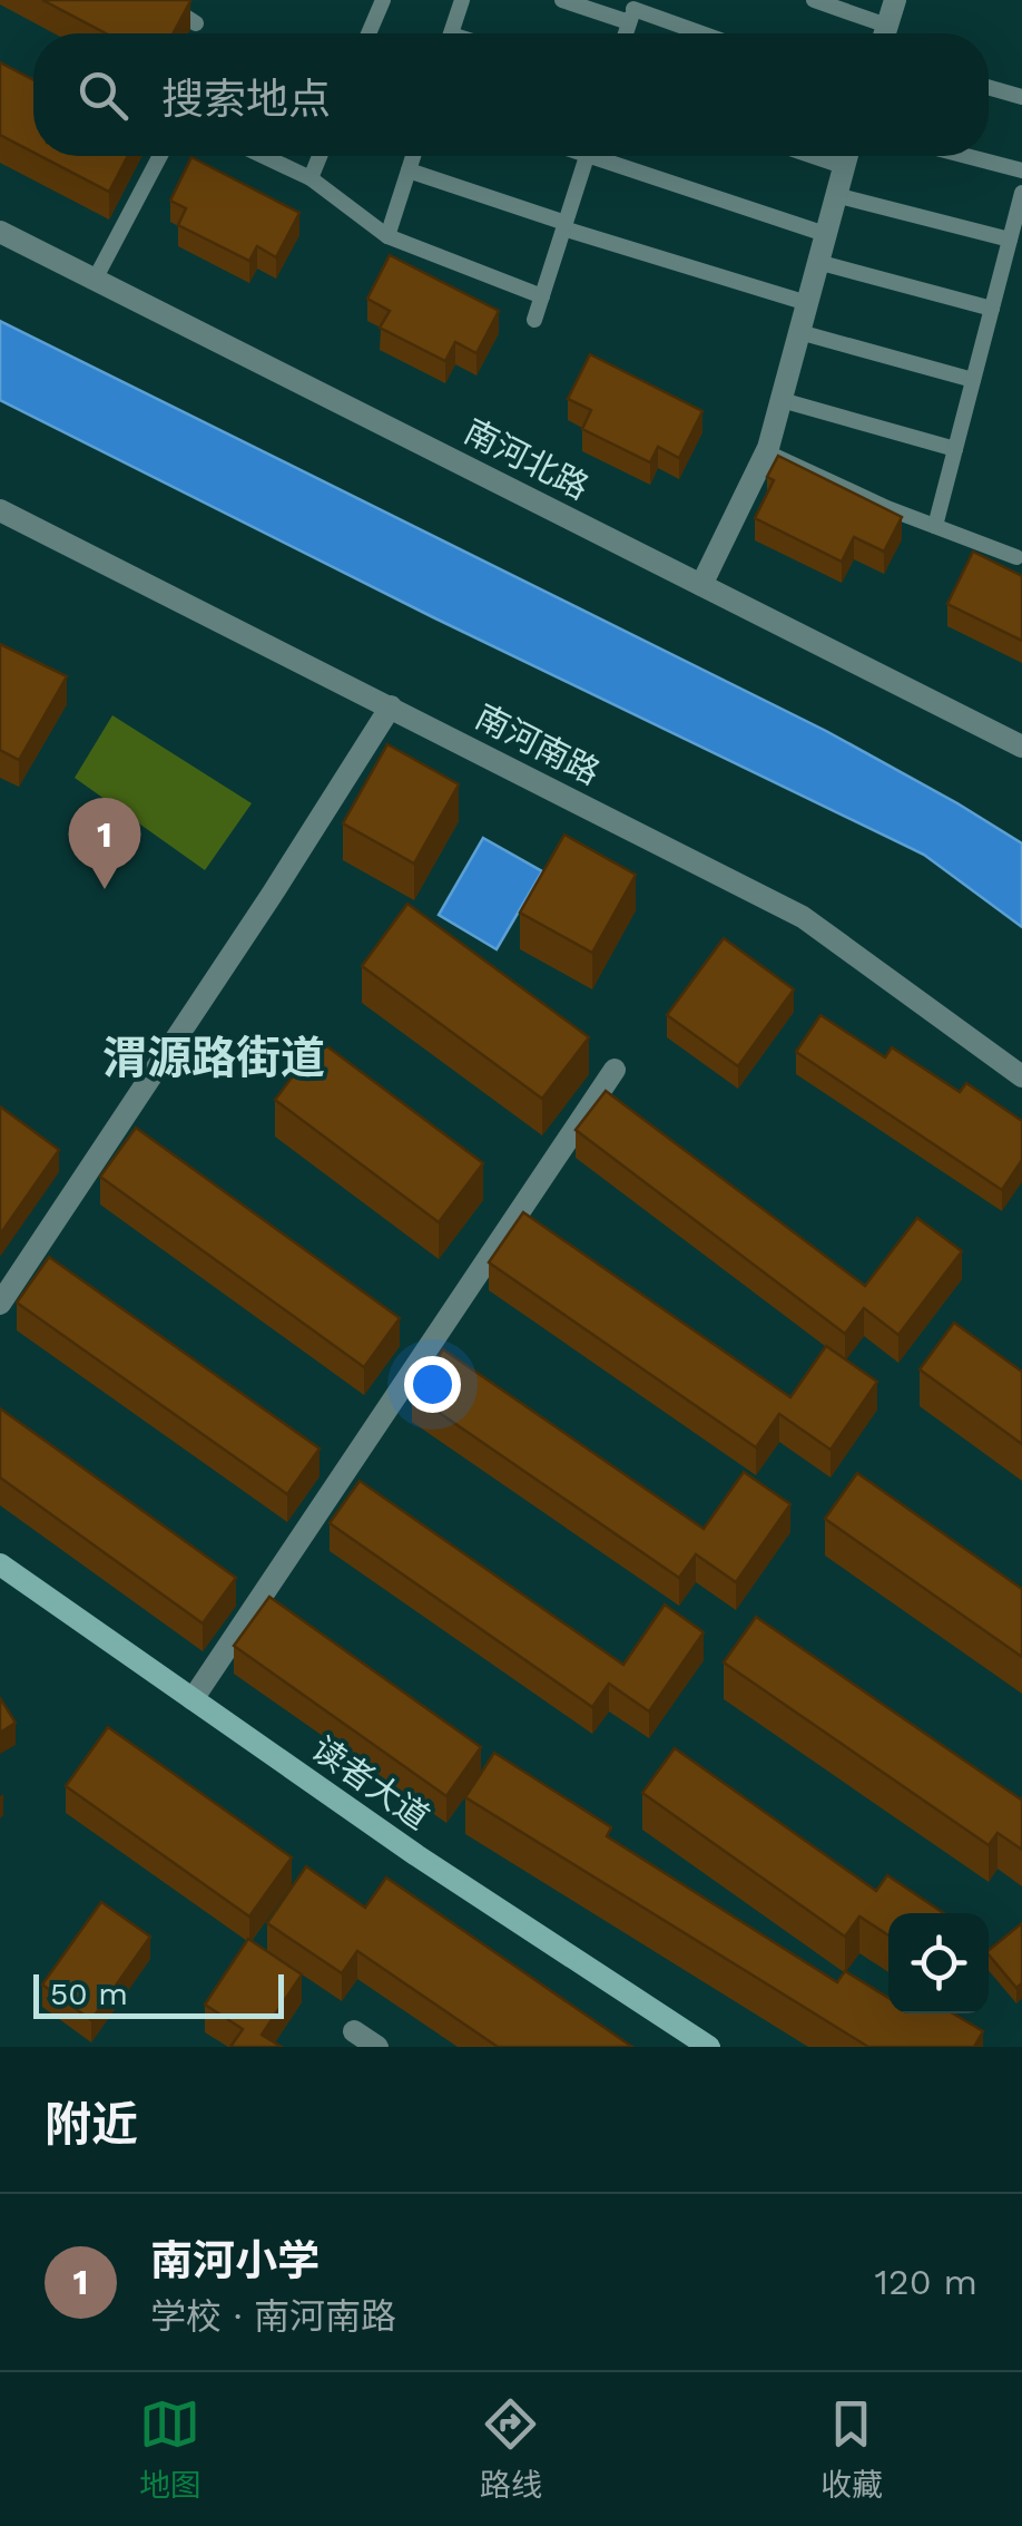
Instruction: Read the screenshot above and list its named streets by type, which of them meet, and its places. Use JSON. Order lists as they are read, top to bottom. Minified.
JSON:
{"streets":{"main road":["读者大道"],"street":["南河北路","南河南路"]},"districts":["渭源路街道"],"scale_bar":"50 m","page":{"search":"搜索地点","pins":"1","scale":"50 m","heading":"附近","list":[{"mark":"1","name":"南河小学","note":"学校 · 南河南路","value":"120 m"}],"nav":["地图","路线","收藏"]}}
